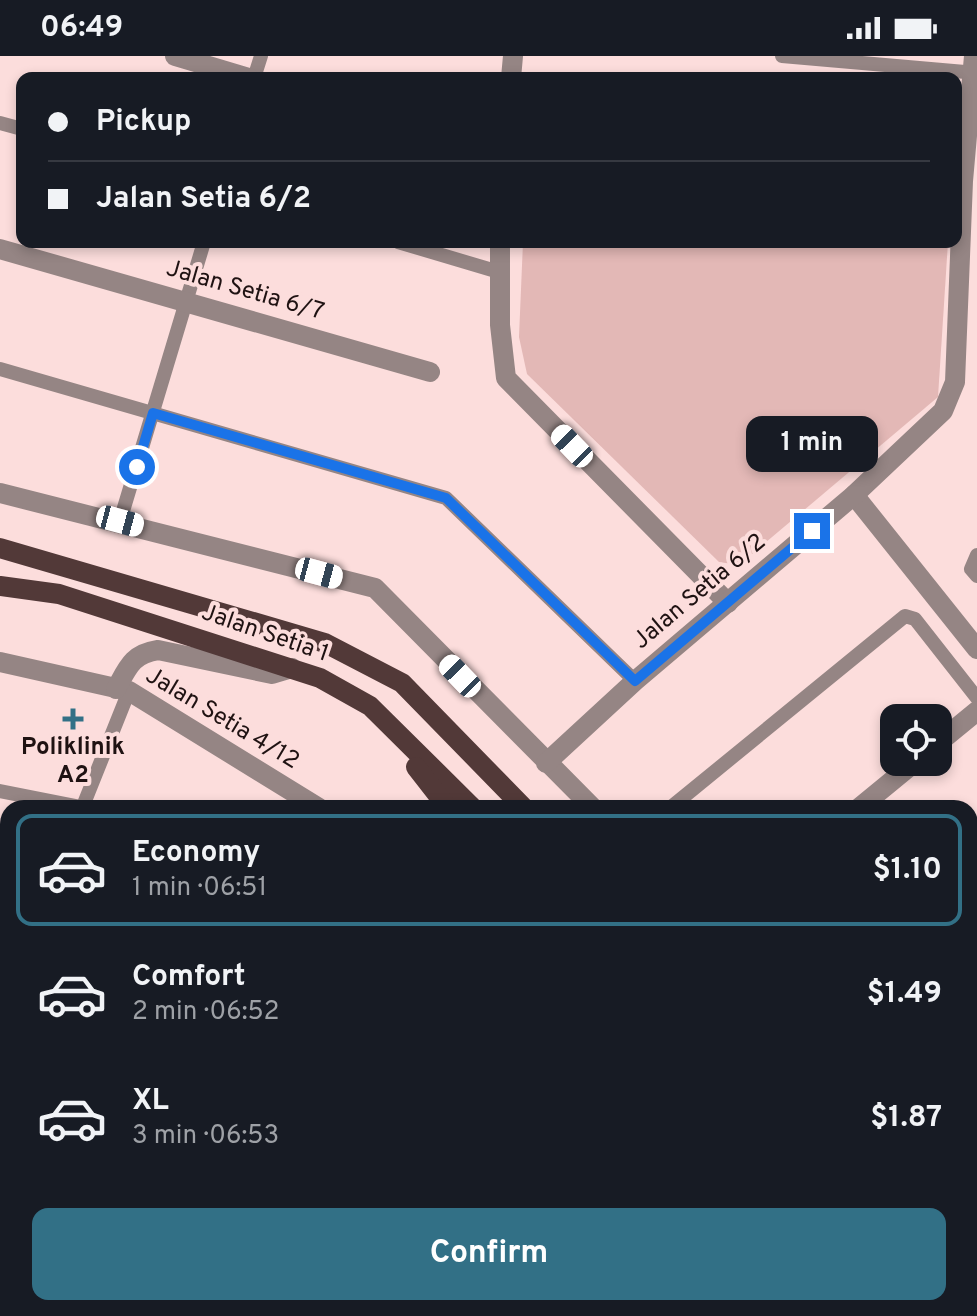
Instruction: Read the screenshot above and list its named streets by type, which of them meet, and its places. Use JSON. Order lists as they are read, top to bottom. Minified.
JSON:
{"streets":{"main road":["Jalan Setia 1"],"street":["Jalan Setia 6/7","Jalan Setia 6/2","Jalan Setia 4/12"]},"places":{"health":["Poliklinik A2"]},"page":{"status":"06:49","banner":["Pickup","Jalan Setia 6/2"],"bubble":"1 min","list":[{"name":"Economy","note":"1 min · 06:51","value":"$1.10"},{"name":"Comfort","note":"2 min · 06:52","value":"$1.49"},{"name":"XL","note":"3 min · 06:53","value":"$1.87"}],"buttons":"Confirm"}}
